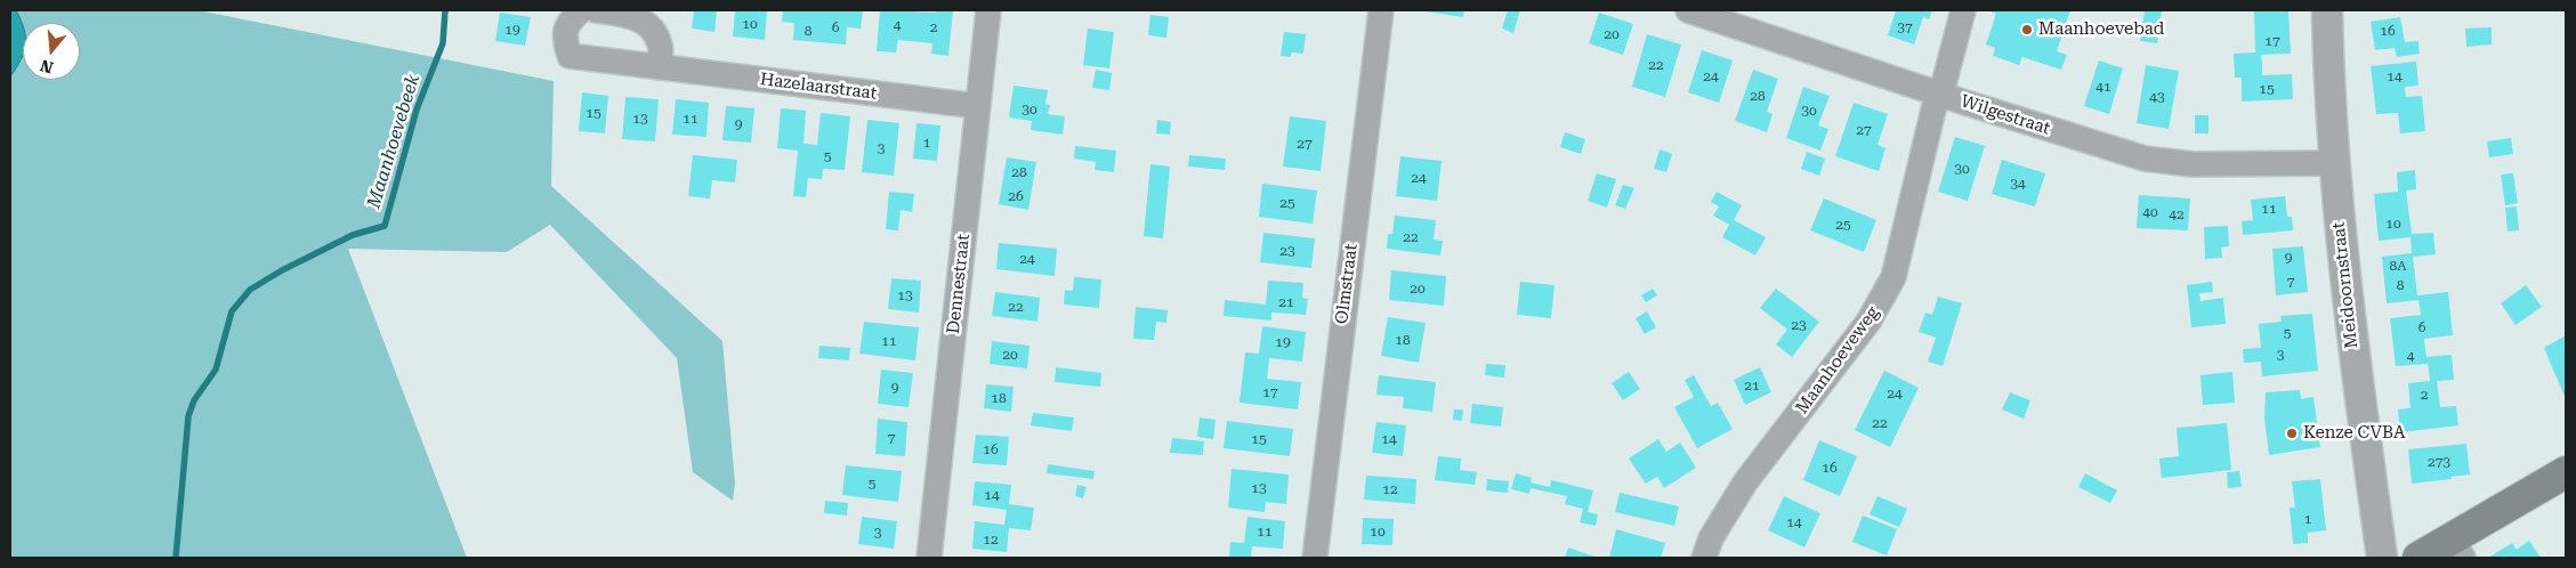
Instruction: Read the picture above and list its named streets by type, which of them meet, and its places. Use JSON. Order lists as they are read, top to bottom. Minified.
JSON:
{"streets":{"street":["Hazelaarstraat","Wilgestraat","Dennestraat","Olmstraat","Meidoornstraat","Maanhoeveweg"]},"crossings":[["Hazelaarstraat","Dennestraat"],["Wilgestraat","Meidoornstraat"],["Wilgestraat","Maanhoeveweg"]],"water":["Maanhoevebeek"],"places":["Maanhoevebad","Kenze CVBA"],"house_numbers":["10","4","6","2","37","19","8","16","20","17","22","24","14","41","15","28","43","30","30","15","13","11","9","27","1","27","3","5","30","28","24","34","26","25","11","40","42","10","25","22","23","9","24","8A","7","8","20","13","21","22","23","6","5","18","11","19","20","3","4","21","9","17","24","2","18","22","7","15","14","16","273","16","5","13","12","14","1","14","11","10","3","12"],"north":"bottom"}
